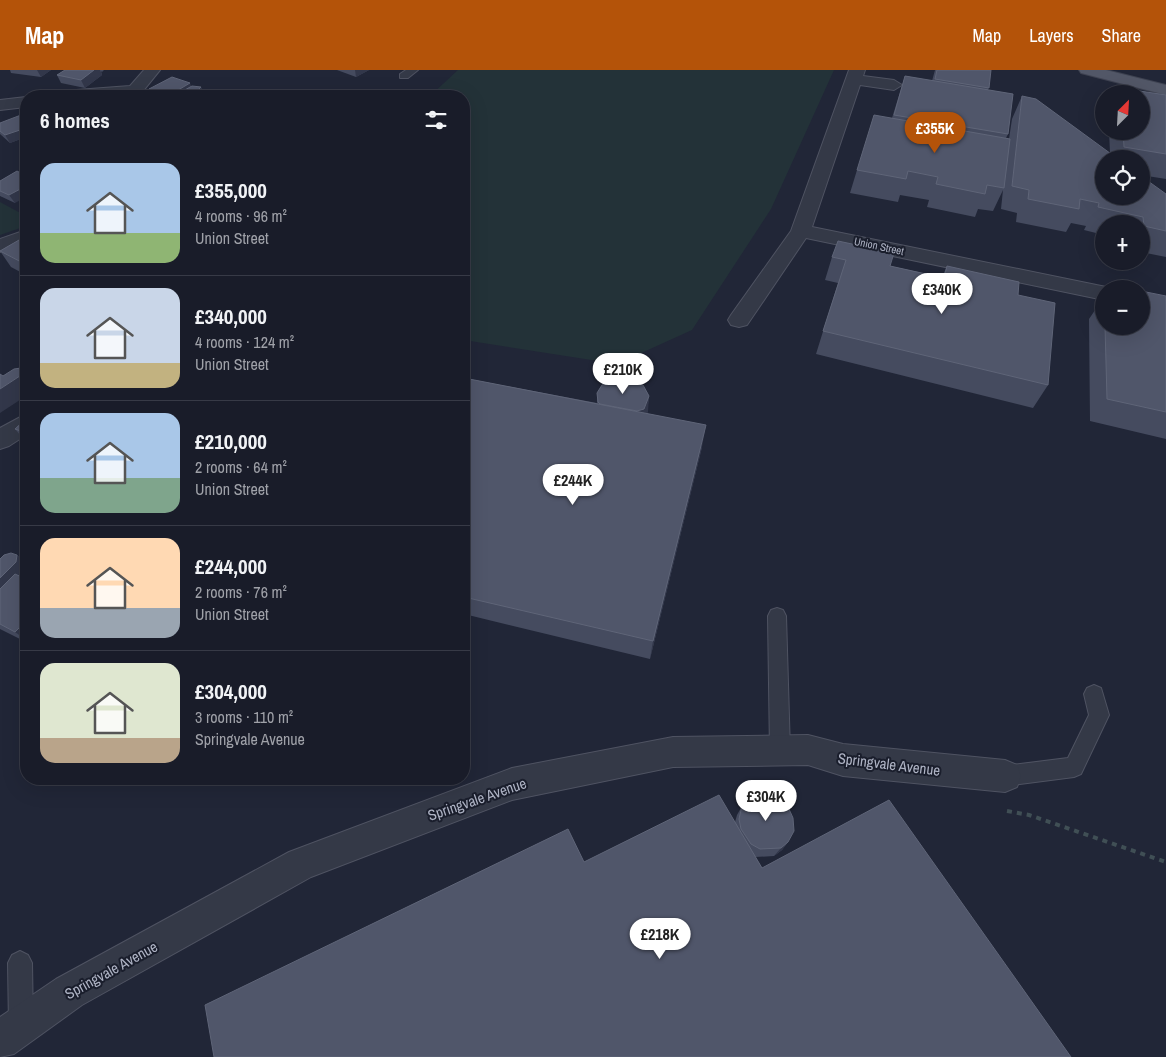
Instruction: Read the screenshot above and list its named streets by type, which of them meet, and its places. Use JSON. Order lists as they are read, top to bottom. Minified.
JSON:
{"streets":{"street":["Union Street","Springvale Avenue"]},"north":"top right","page":{"header":"Map","nav":["Map","Layers","Share"],"map_buttons":["+","−"],"heading":"6 homes","price":["£355K","£340K","£210K","£244K","£304K","£218K"],"list":[{"name":"£355,000","note":"4 rooms · 96 m² · Union Street"},{"name":"£340,000","note":"4 rooms · 124 m² · Union Street"},{"name":"£210,000","note":"2 rooms · 64 m² · Union Street"},{"name":"£244,000","note":"2 rooms · 76 m² · Union Street"},{"name":"£304,000","note":"3 rooms · 110 m² · Springvale Avenue"}]}}
